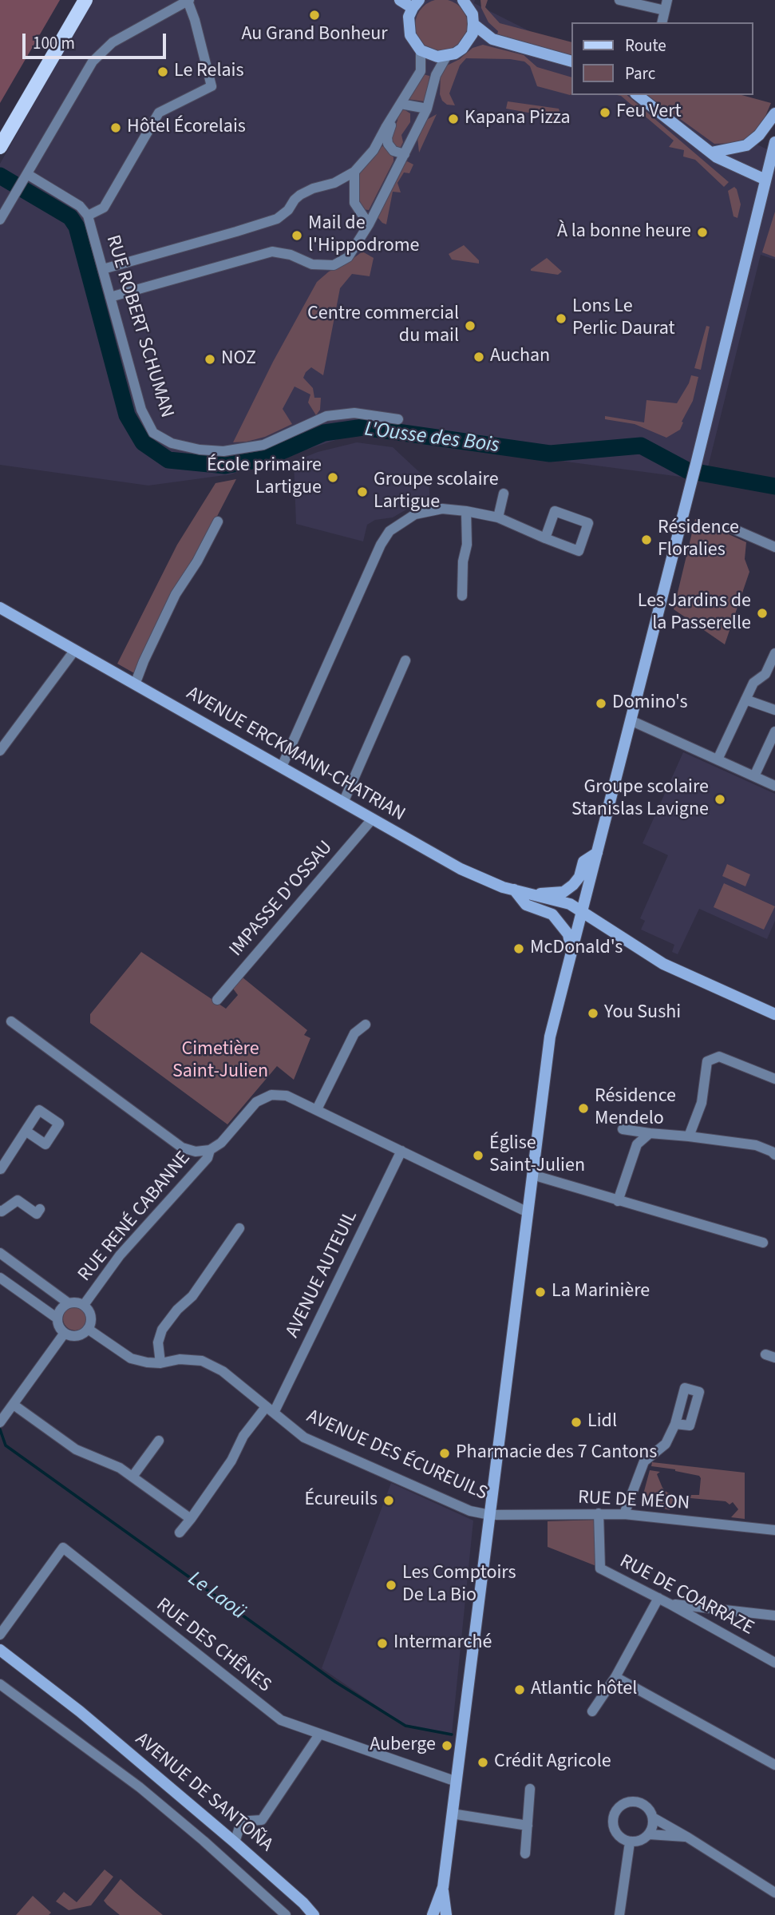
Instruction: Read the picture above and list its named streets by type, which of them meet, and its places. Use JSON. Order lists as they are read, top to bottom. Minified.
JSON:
{"streets":{"main road":["AVENUE ERCKMANN-CHATRIAN","AVENUE DE SANTOÑA"],"street":["RUE ROBERT SCHUMAN","IMPASSE D'OSSAU","RUE RENÉ CABANNE","AVENUE AUTEUIL","AVENUE DES ÉCUREUILS","RUE DE MÉON","RUE DE COARRAZE","RUE DES CHÊNES"]},"crossings":[["AVENUE ERCKMANN-CHATRIAN","IMPASSE D'OSSAU"],["RUE RENÉ CABANNE","AVENUE AUTEUIL"],["RUE RENÉ CABANNE","AVENUE DES ÉCUREUILS"],["AVENUE AUTEUIL","AVENUE DES ÉCUREUILS"],["AVENUE DES ÉCUREUILS","RUE DE MÉON"],["RUE DE MÉON","RUE DE COARRAZE"]],"water":["L'Ousse des Bois","Le Laoü"],"parks":["Cimetière Saint-Julien"],"places":["Au Grand Bonheur","Le Relais","Feu Vert","Kapana Pizza","Hôtel Écorelais","À la bonne heure","Mail de l'Hippodrome","Lons Le Perlic Daurat","Centre commercial du mail","Auchan","NOZ","École primaire Lartigue","Groupe scolaire Lartigue","Résidence Floralies","Les Jardins de la Passerelle","Domino's","Groupe scolaire Stanislas Lavigne","McDonald's","You Sushi","Résidence Mendelo","Église Saint-Julien","La Marinière","Lidl","Pharmacie des 7 Cantons","Écureuils","Les Comptoirs De La Bio","Intermarché","Atlantic hôtel","Auberge","Crédit Agricole"],"legend":["Route","Parc"],"scale_bar":"100 m"}
